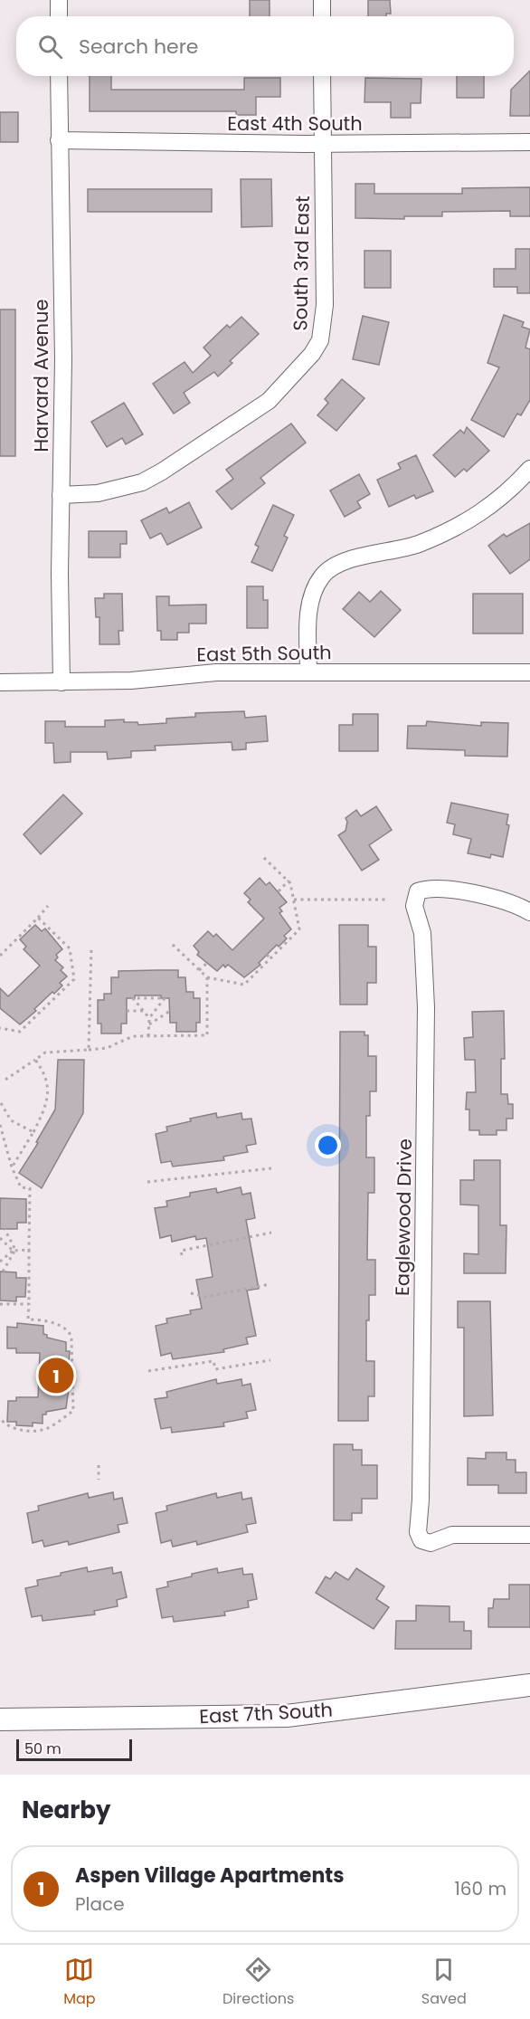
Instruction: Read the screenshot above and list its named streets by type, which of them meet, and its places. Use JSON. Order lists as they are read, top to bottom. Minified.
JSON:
{"streets":{"street":["East 4th South","South 3rd East","Harvard Avenue","East 5th South","Eaglewood Drive","East 7th South"]},"crossings":[["East 4th South","South 3rd East"],["East 4th South","Harvard Avenue"],["South 3rd East","Harvard Avenue"],["Harvard Avenue","East 5th South"]],"scale_bar":"50 m","page":{"search":"Search here","pins":"1","scale":"50 m","heading":"Nearby","list":[{"mark":"1","name":"Aspen Village Apartments","note":"Place","value":"160 m"}],"nav":["Map","Directions","Saved"]}}
